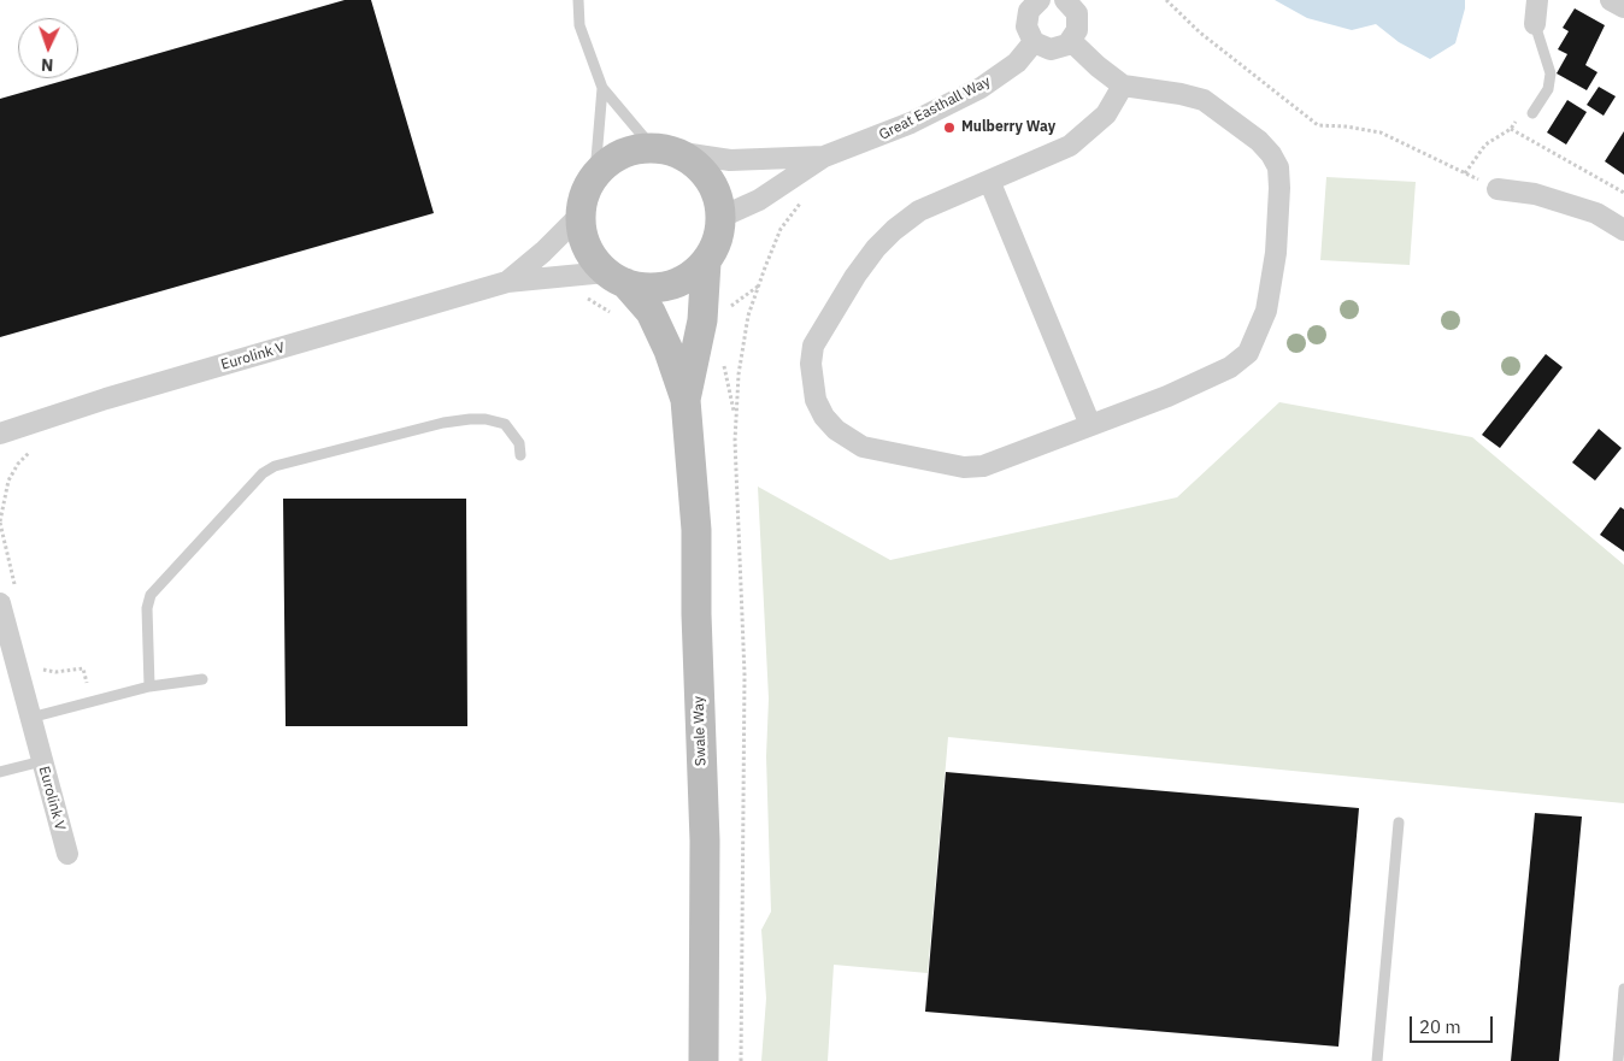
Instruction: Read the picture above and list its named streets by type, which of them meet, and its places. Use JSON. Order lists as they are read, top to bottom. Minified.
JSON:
{"streets":{"street":["Great Easthall Way","Eurolink V","Swale Way"]},"crossings":[["Great Easthall Way","Eurolink V"],["Great Easthall Way","Swale Way"],["Eurolink V","Swale Way"]],"places":["Mulberry Way"],"scale_bar":"20 m","north":"bottom"}
